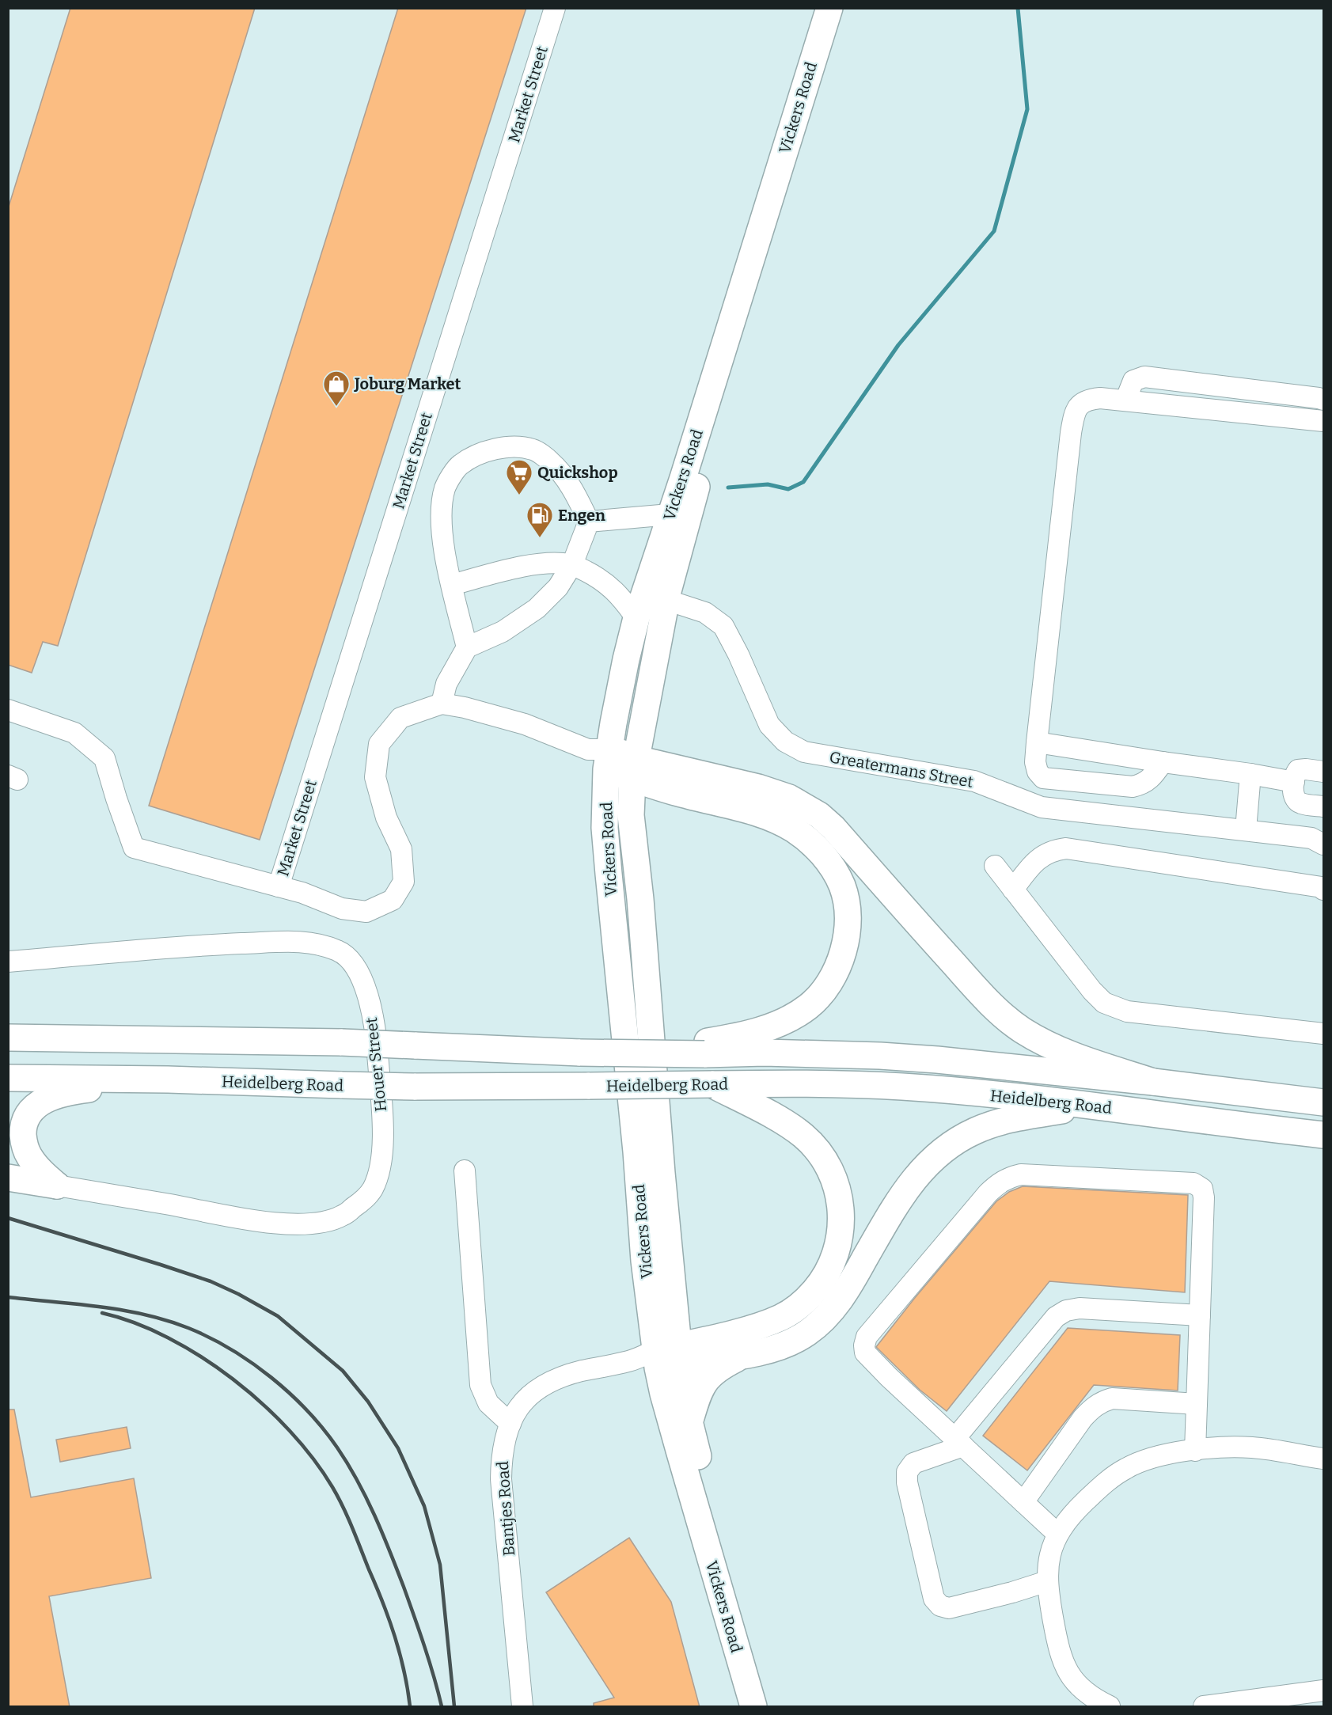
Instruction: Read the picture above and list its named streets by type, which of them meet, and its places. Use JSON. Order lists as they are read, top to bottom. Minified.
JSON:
{"streets":{"main road":["Vickers Road","Heidelberg Road"],"street":["Market Street","Greatermans Street","Houer Street","Bantjes Road"]},"crossings":[["Market Street","Vickers Road"],["Vickers Road","Greatermans Street"],["Vickers Road","Bantjes Road"]],"places":{"shop":["Joburg Market"],"supermarket":["Quickshop"],"fuel station":["Engen"]}}
